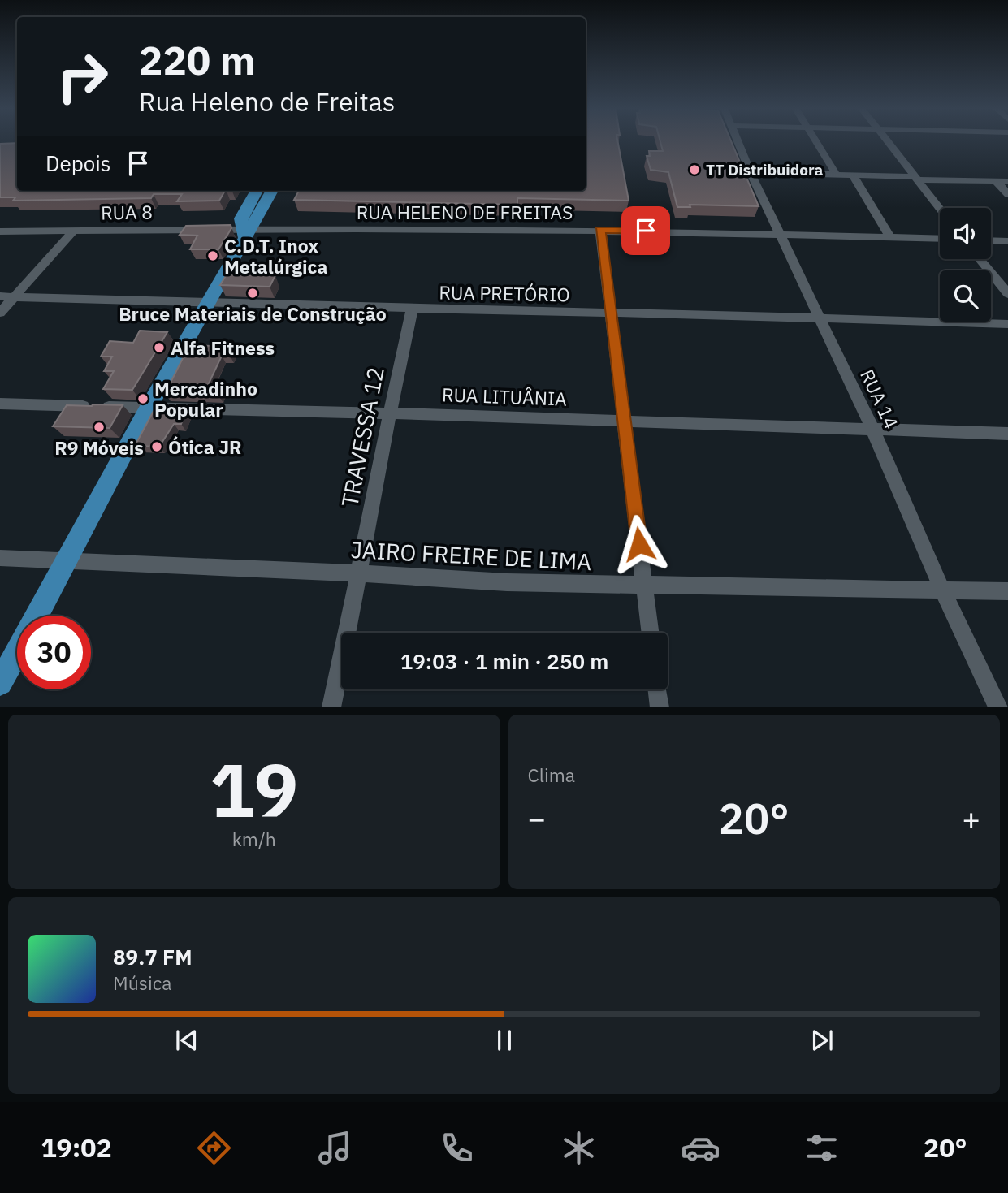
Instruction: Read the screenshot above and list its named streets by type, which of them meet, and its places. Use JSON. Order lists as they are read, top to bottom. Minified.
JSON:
{"streets":{"street":["RUA 8","RUA HELENO DE FREITAS","RUA PRETÓRIO","RUA LITUÂNIA","RUA 14","TRAVESSA 12","JAIRO FREIRE DE LIMA"]},"crossings":[["RUA 8","RUA HELENO DE FREITAS"],["RUA HELENO DE FREITAS","RUA 14"],["RUA PRETÓRIO","RUA 14"],["RUA PRETÓRIO","TRAVESSA 12"],["RUA LITUÂNIA","RUA 14"],["RUA LITUÂNIA","TRAVESSA 12"],["RUA 14","JAIRO FREIRE DE LIMA"],["TRAVESSA 12","JAIRO FREIRE DE LIMA"]],"places":["TT Distribuidora","C.D.T. Inox Metalúrgica","Bruce Materiais de Construção","Alfa Fitness","Mercadinho Popular","R9 Móveis","Ótica JR"],"page":{"turn":["220 m","Rua Heleno de Freitas"],"then":"Depois","limit":"30","trip":"19:03 · 1 min · 250 m","tile":[["19","km/h"],"Clima"],"heat":["−","20°","+"],"song":["89.7 FM","Música"],"tabs":["19:02","20°"]}}
